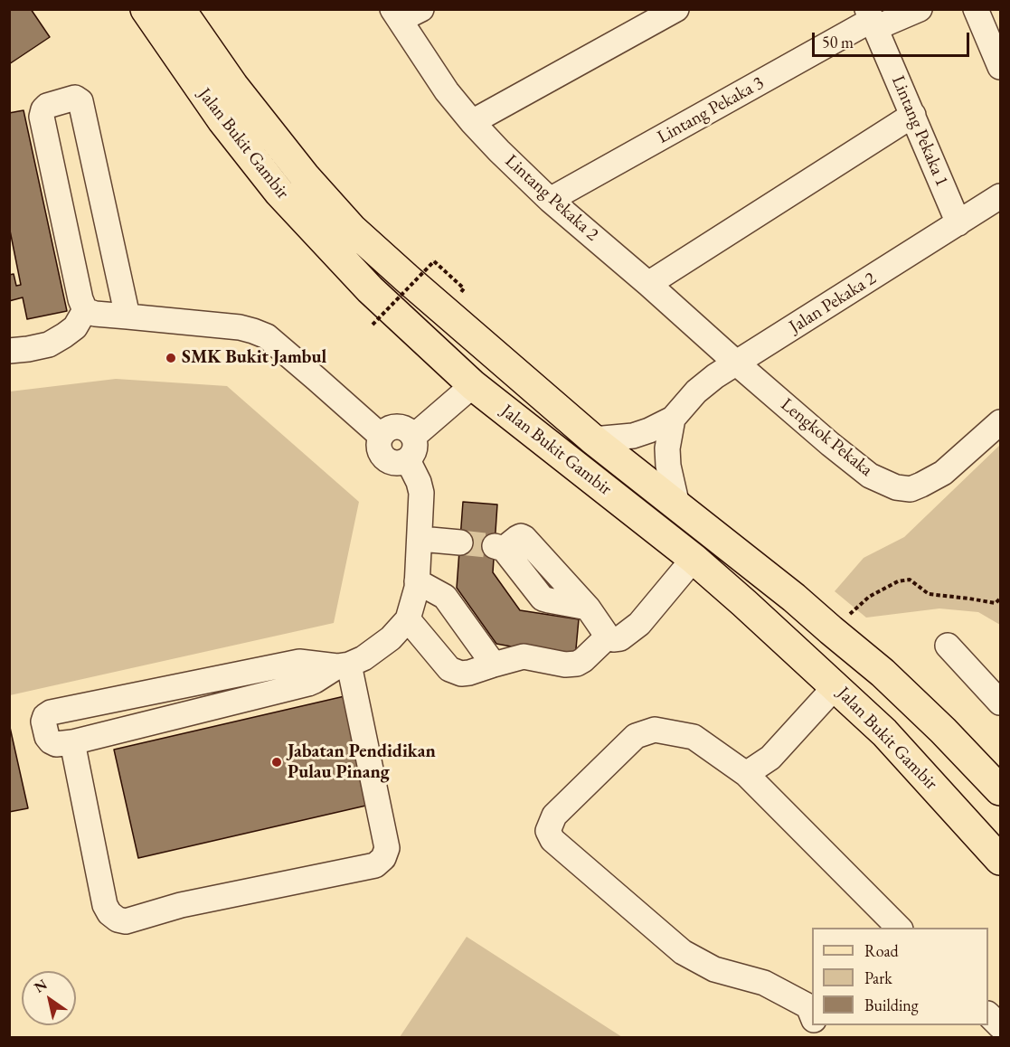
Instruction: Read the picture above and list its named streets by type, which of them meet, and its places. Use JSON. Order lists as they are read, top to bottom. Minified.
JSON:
{"streets":{"main road":["Jalan Bukit Gambir"],"street":["Lintang Pekaka 3","Lintang Pekaka 1","Lintang Pekaka 2","Jalan Pekaka 2","Lengkok Pekaka"]},"crossings":[["Lintang Pekaka 3","Lintang Pekaka 1"],["Lintang Pekaka 3","Lintang Pekaka 2"],["Lintang Pekaka 1","Jalan Pekaka 2"],["Jalan Bukit Gambir","Jalan Pekaka 2"],["Lintang Pekaka 2","Jalan Pekaka 2"],["Lintang Pekaka 2","Lengkok Pekaka"],["Jalan Pekaka 2","Lengkok Pekaka"]],"places":["SMK Bukit Jambul","Jabatan Pendidikan Pulau Pinang"],"legend":["Road","Park","Building"],"scale_bar":"50 m","north":"top left"}
